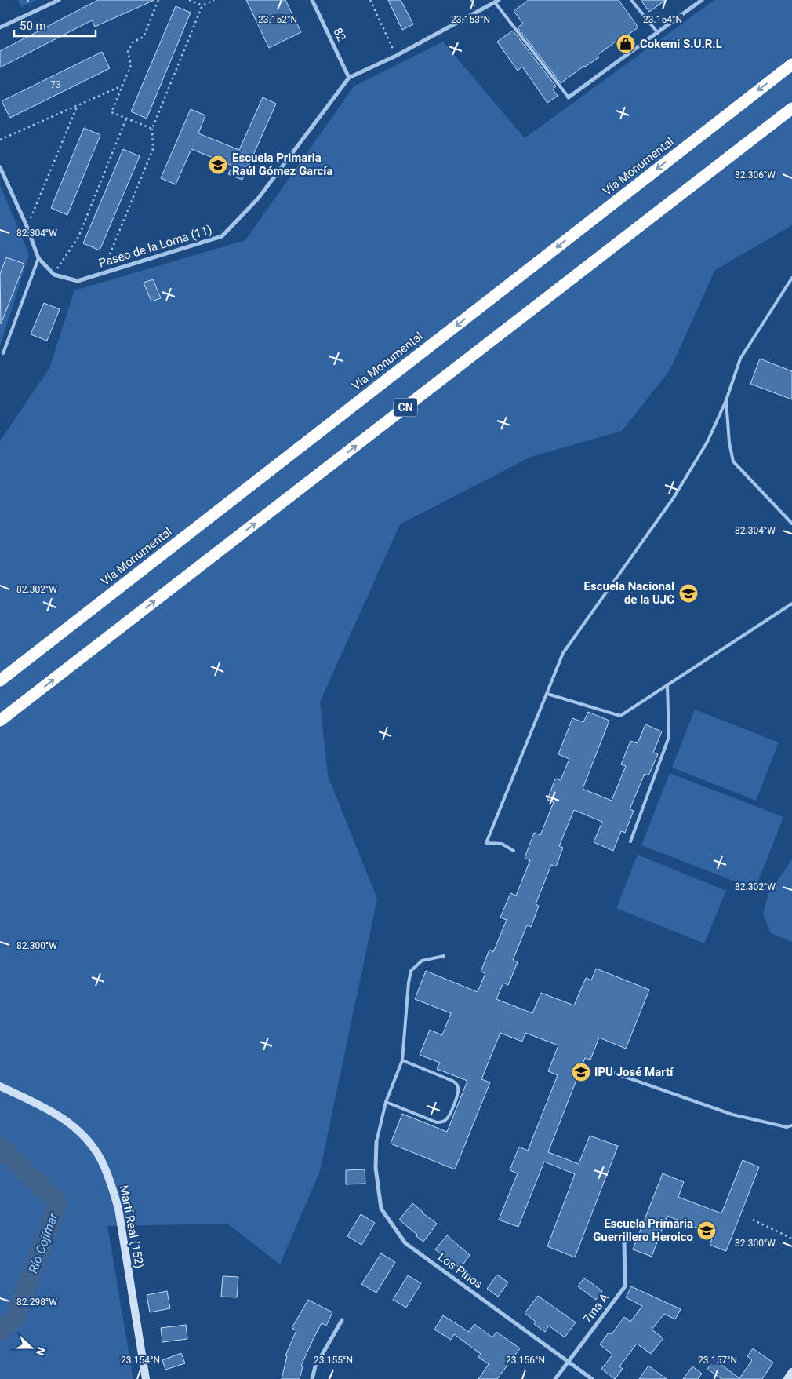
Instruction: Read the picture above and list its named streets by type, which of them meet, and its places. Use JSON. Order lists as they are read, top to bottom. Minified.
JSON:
{"streets":{"highway":["Vía Monumental","CN"],"main road":["Martí Real (152)"],"street":["82","Paseo de la Loma (11)","Los Pinos","7ma A"]},"crossings":[["82","Paseo de la Loma (11)"],["Los Pinos","7ma A"]],"water":["Río Cojímar"],"places":{"shop":["Cokemi S.U.R.L"],"school or university":["Escuela Primaria Raúl Gómez García","Escuela Nacional de la UJC","IPU José Martí","Escuela Primaria Guerrillero Heroico"]},"house_numbers":["73"],"scale_bar":"50 m","north":"right","coordinates":["23.152°N","23.153°N","23.154°N","82.306°W","82.304°W","82.302°W","82.300°W","82.298°W","23.155°N","23.156°N","23.157°N"]}
